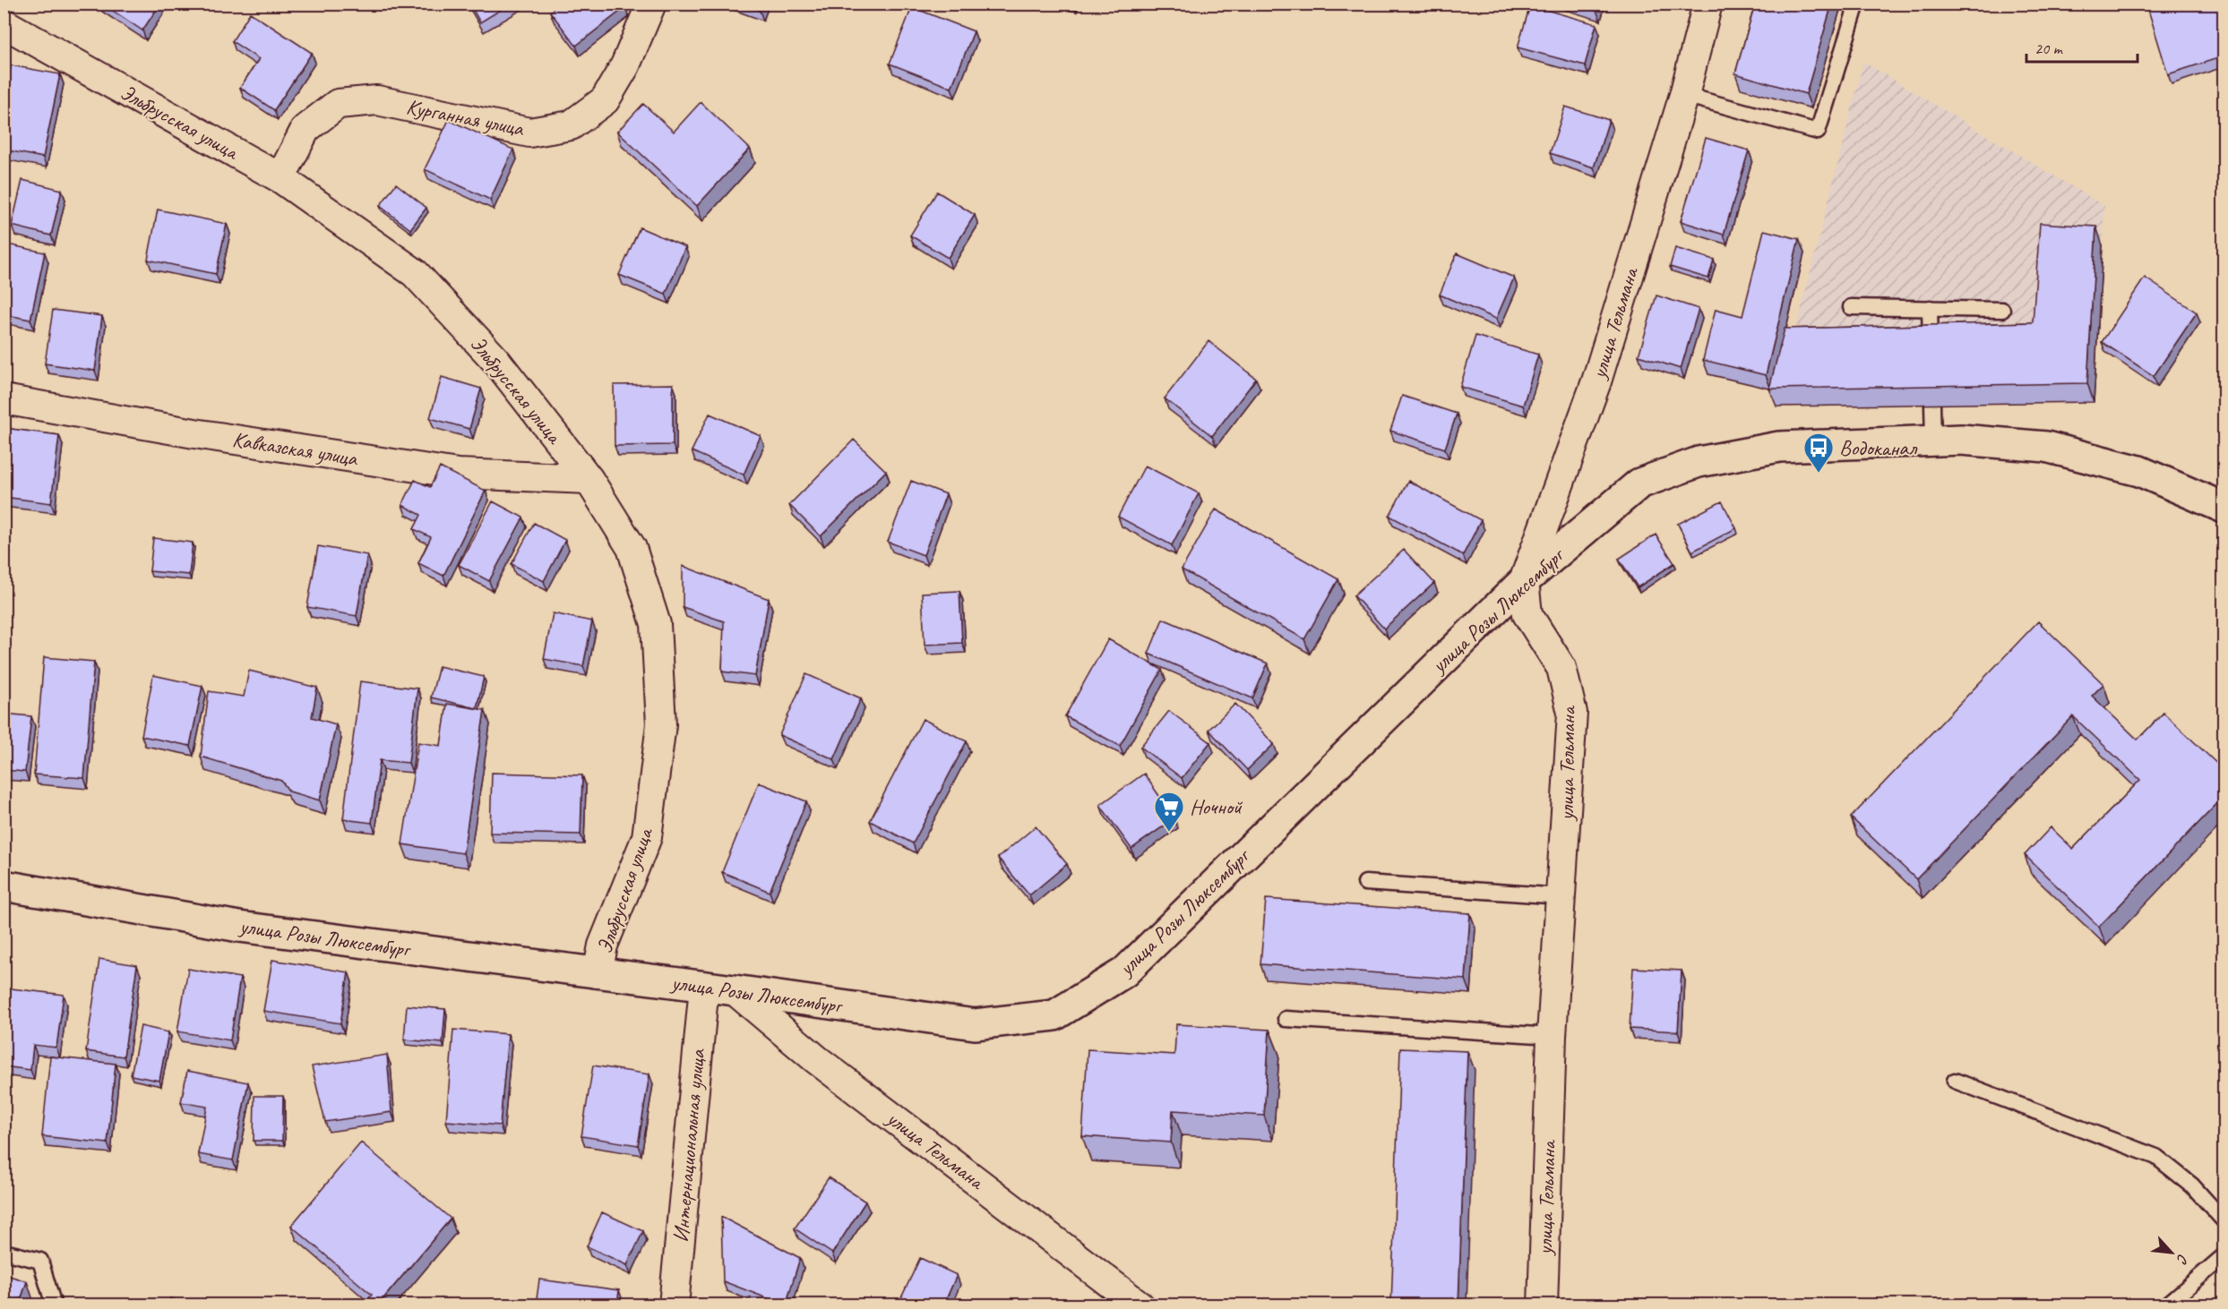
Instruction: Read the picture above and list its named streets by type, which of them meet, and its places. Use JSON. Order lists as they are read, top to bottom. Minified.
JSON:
{"streets":{"street":["Курганная улица","Эльбрусская улица","улица Тельмана","Кавказская улица","улица Розы Люксембург","Интернациональная улица"]},"crossings":[["Курганная улица","Эльбрусская улица"],["Эльбрусская улица","Кавказская улица"],["Эльбрусская улица","улица Розы Люксембург"],["улица Тельмана","улица Розы Люксембург"],["улица Розы Люксембург","Интернациональная улица"]],"places":{"bus stop":["Водоканал"],"supermarket":["Ночной"]},"scale_bar":"20 m","north":"bottom right"}
